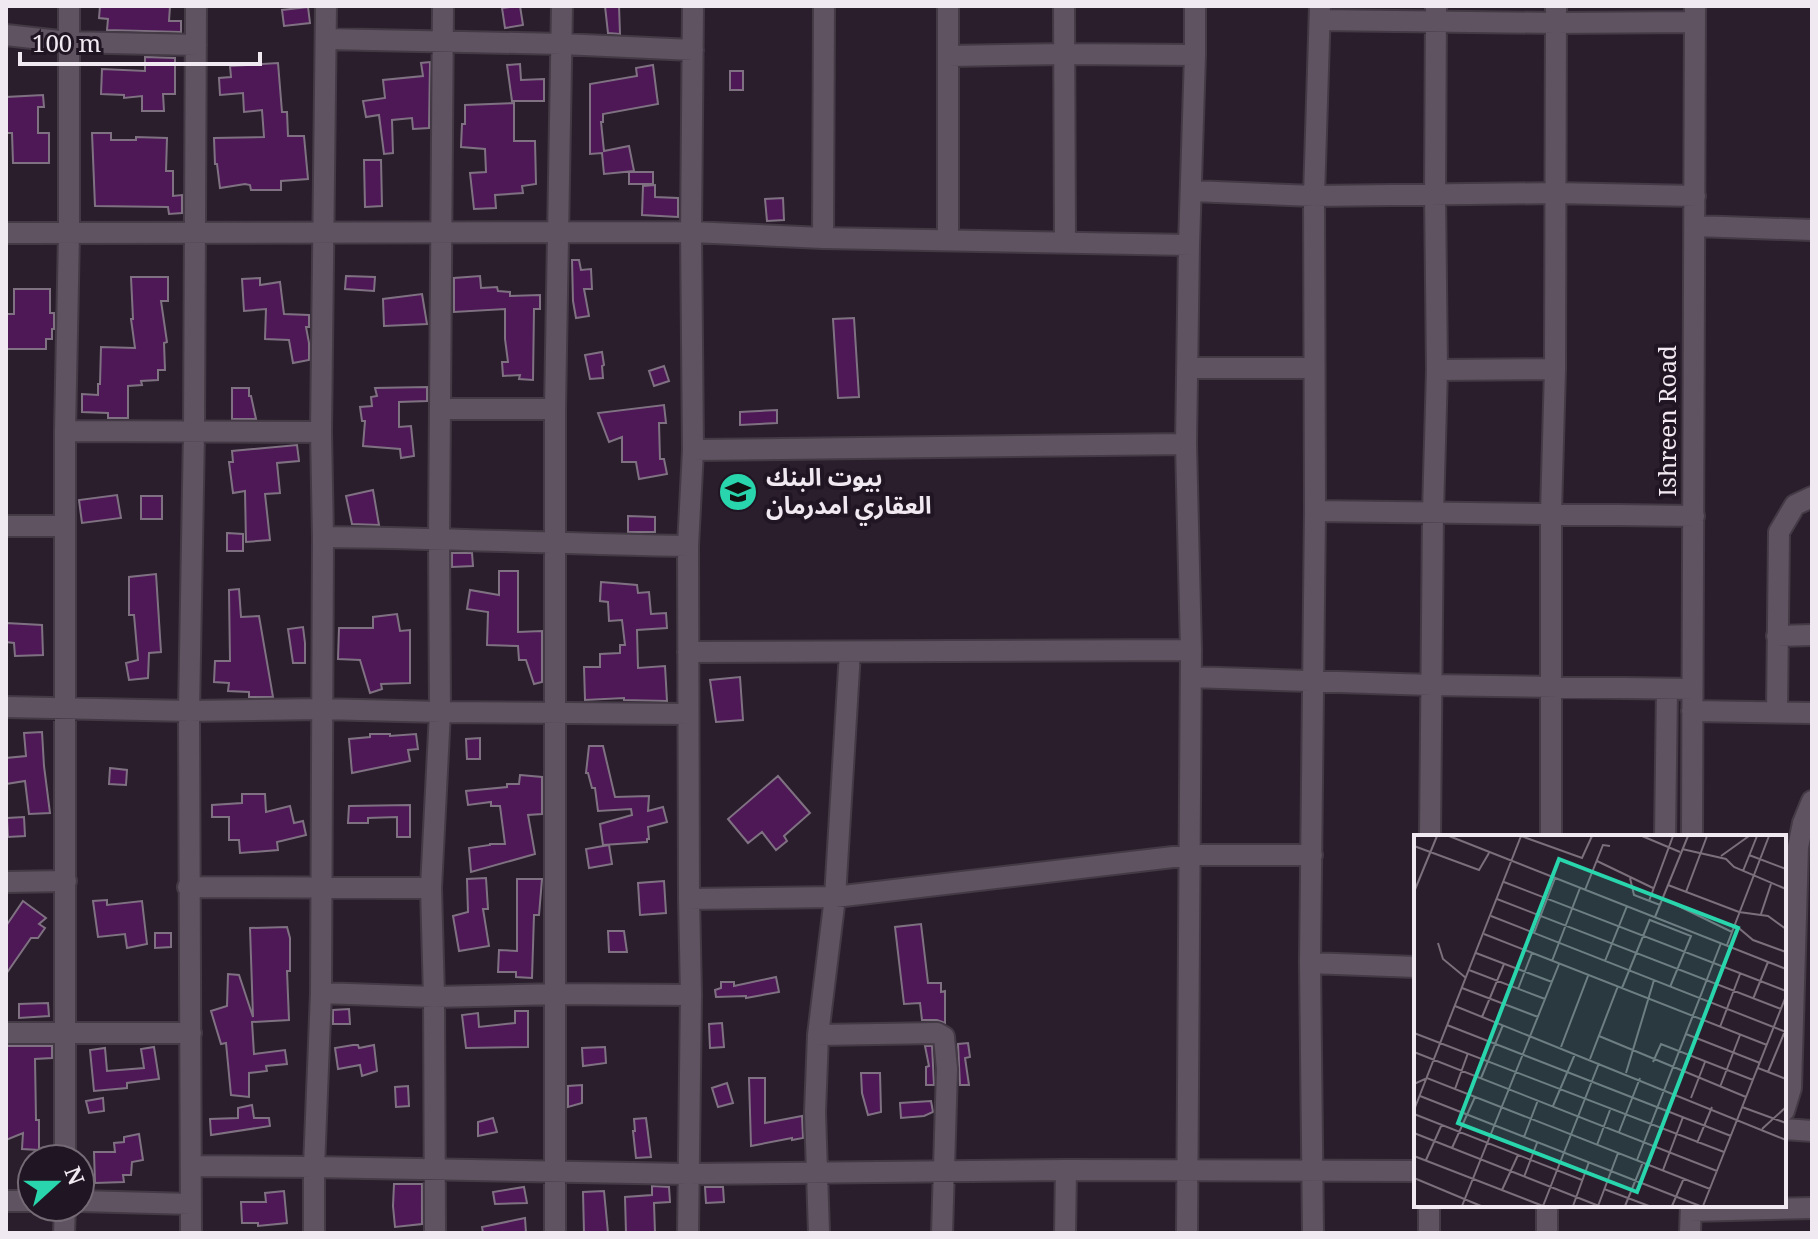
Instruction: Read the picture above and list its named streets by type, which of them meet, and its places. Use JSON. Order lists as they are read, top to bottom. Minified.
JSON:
{"streets":{"street":["Ishreen Road"]},"places":{"school or university":["بيوت البنك العقاري امدرمان"]},"scale_bar":"100 m","north":"right"}
